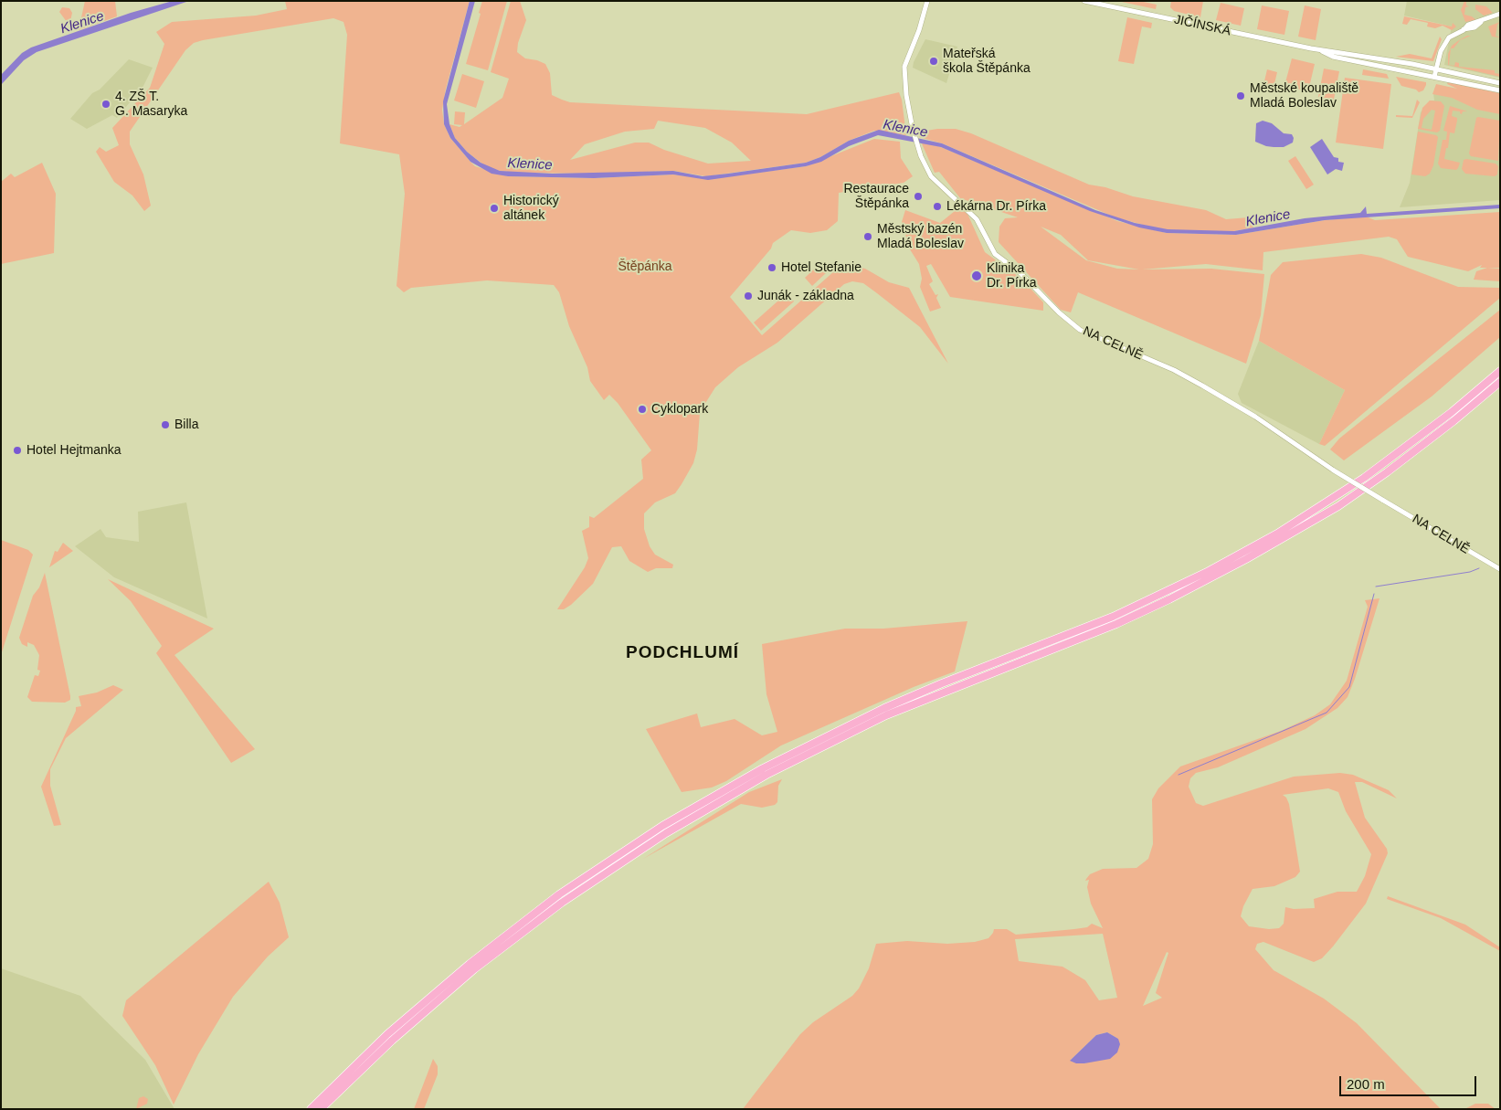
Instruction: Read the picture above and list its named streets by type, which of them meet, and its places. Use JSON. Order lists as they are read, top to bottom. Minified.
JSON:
{"streets":{"street":["JIČÍNSKÁ","NA CELNĚ"]},"districts":["PODCHLUMÍ"],"water":["Klenice"],"parks":["Štěpánka"],"places":["Mateřská škola Štěpánka","Městské koupaliště Mladá Boleslav","4. ZŠ T. G. Masaryka","Restaurace Štěpánka","Lékárna Dr. Pírka","Historický altánek","Městský bazén Mladá Boleslav","Hotel Stefanie","Klinika Dr. Pírka","Junák - základna","Cyklopark","Billa","Hotel Hejtmanka"],"scale_bar":"200 m"}
